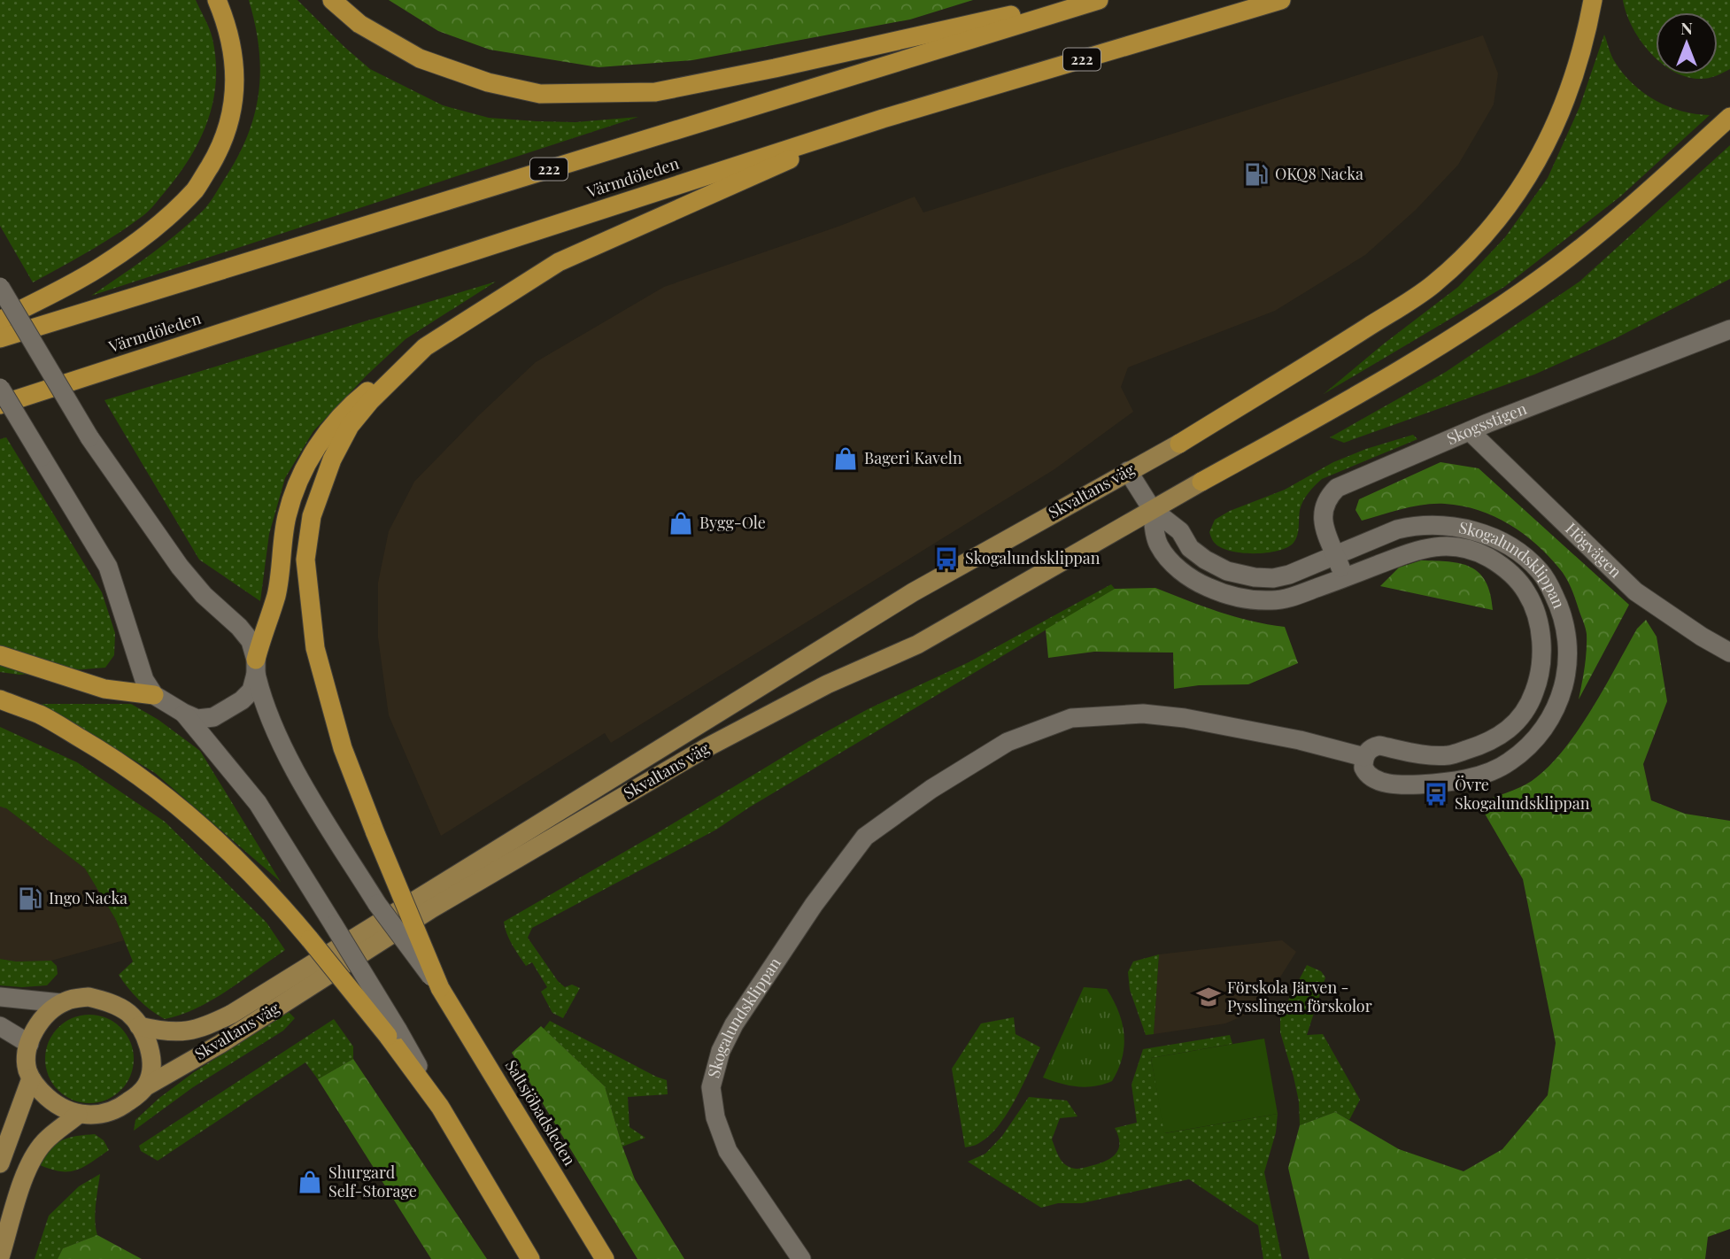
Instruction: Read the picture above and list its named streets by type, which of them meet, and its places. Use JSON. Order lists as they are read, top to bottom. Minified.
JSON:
{"streets":{"highway":["222","Värmdöleden","Saltsjöbadsleden"],"main road":["Skvaltans väg"],"street":["Skogsstigen","Högvägen","Skogalundsklippan"]},"crossings":[["Skogsstigen","Högvägen"],["Skogsstigen","Skogalundsklippan"],["Skvaltans väg","Skogalundsklippan"]],"places":{"fuel station":["OKQ8 Nacka","Ingo Nacka"],"shop":["Bageri Kaveln","Bygg-Ole","Shurgard Self-Storage"],"bus stop":["Skogalundsklippan","Övre Skogalundsklippan"],"school or university":["Förskola Järven - Pysslingen förskolor"]},"north":"top"}
